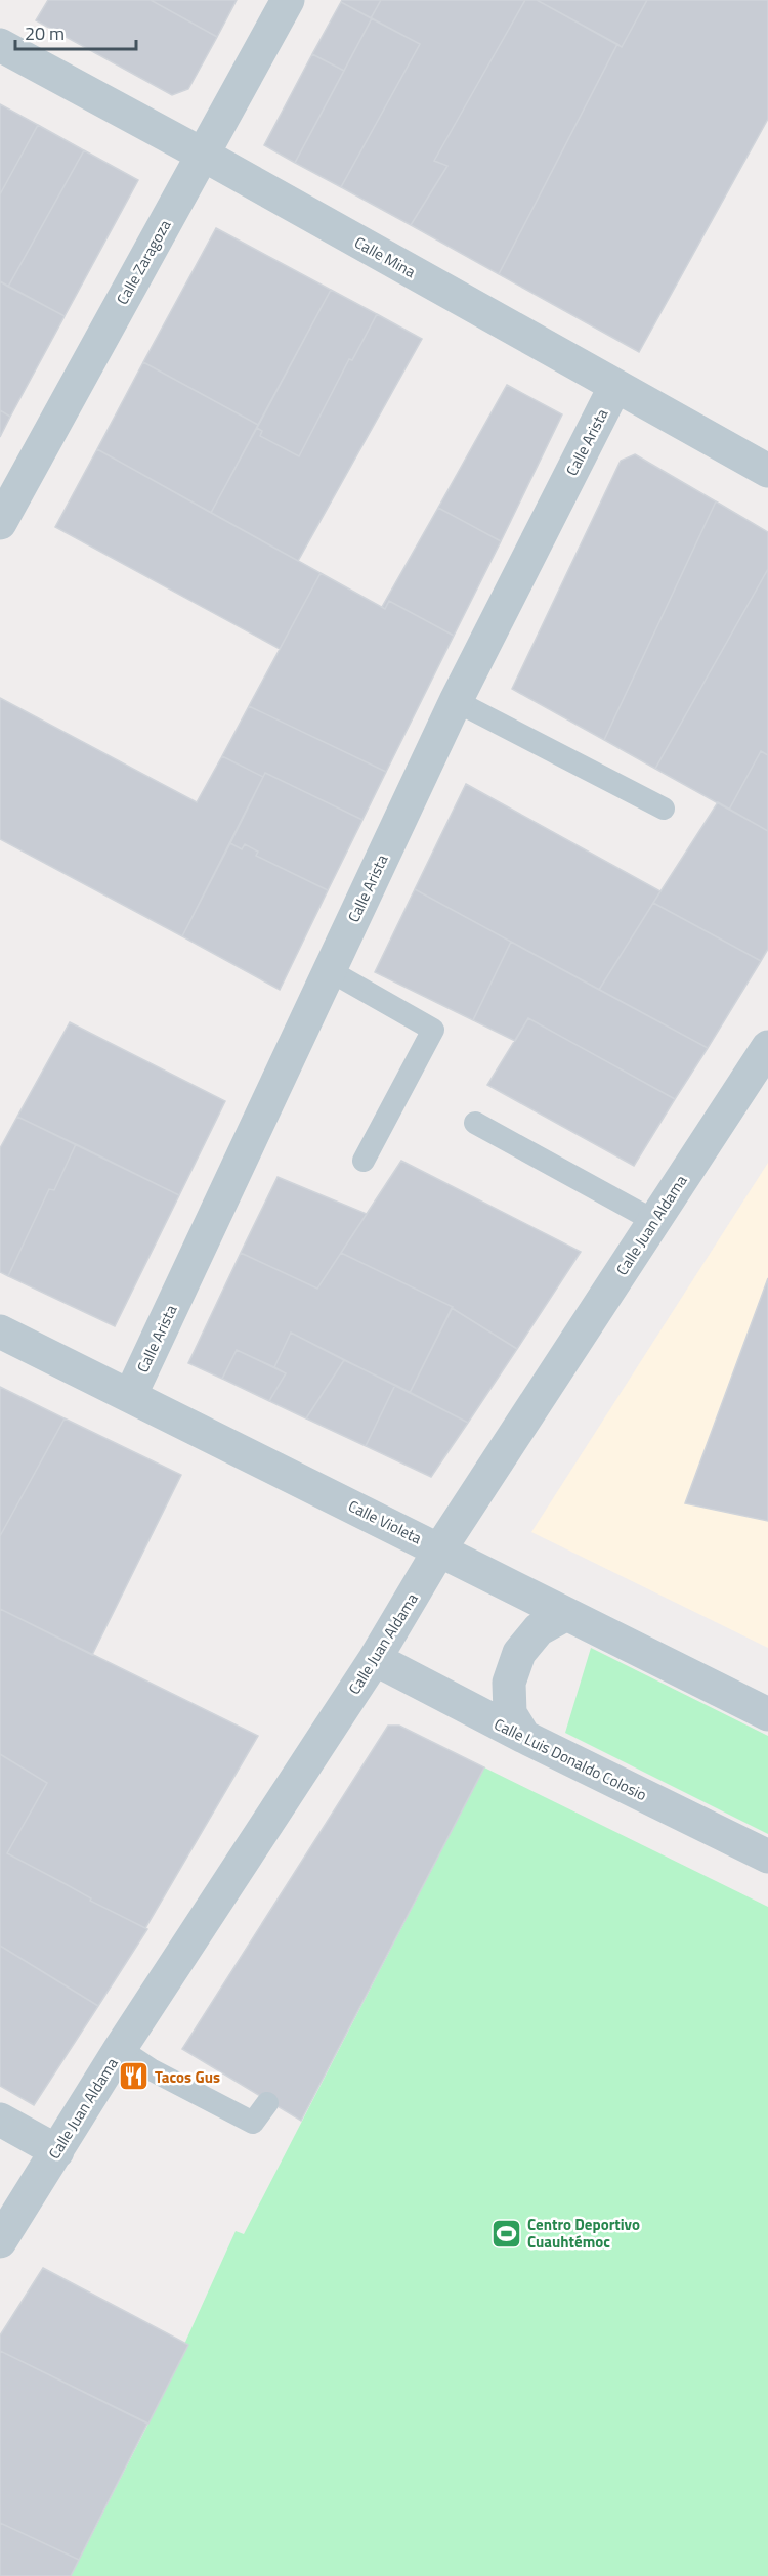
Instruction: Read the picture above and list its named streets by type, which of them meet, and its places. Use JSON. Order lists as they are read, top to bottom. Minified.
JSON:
{"streets":{"street":["Calle Mina","Calle Zaragoza","Calle Arista","Calle Juan Aldama","Calle Violeta","Calle Luis Donaldo Colosio"]},"crossings":[["Calle Mina","Calle Zaragoza"],["Calle Mina","Calle Arista"],["Calle Arista","Calle Violeta"],["Calle Juan Aldama","Calle Violeta"],["Calle Juan Aldama","Calle Luis Donaldo Colosio"]],"places":{"restaurant":["Tacos Gus"],"sports":["Centro Deportivo Cuauhtémoc"]},"scale_bar":"20 m"}
